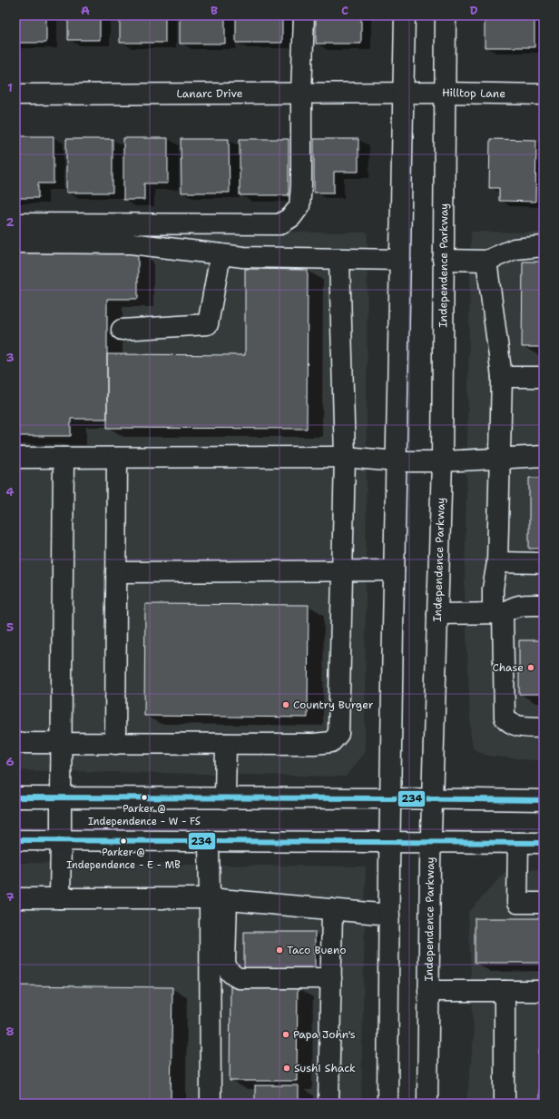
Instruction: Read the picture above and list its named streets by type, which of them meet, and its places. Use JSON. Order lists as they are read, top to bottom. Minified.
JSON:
{"streets":{"main road":["Lanarc Drive","Hilltop Lane","Independence Parkway"]},"crossings":[["Lanarc Drive","Hilltop Lane"],["Hilltop Lane","Independence Parkway"]],"places":["Chase","Country Burger","Parker @ Independence - W - FS","Parker @ Independence - E - MB","Taco Bueno","Papa John's","Sushi Shack"],"lines":["transit line 234"],"grid":{"columns":["A","B","C","D"],"rows":["1","2","3","4","5","6","7","8"]}}
